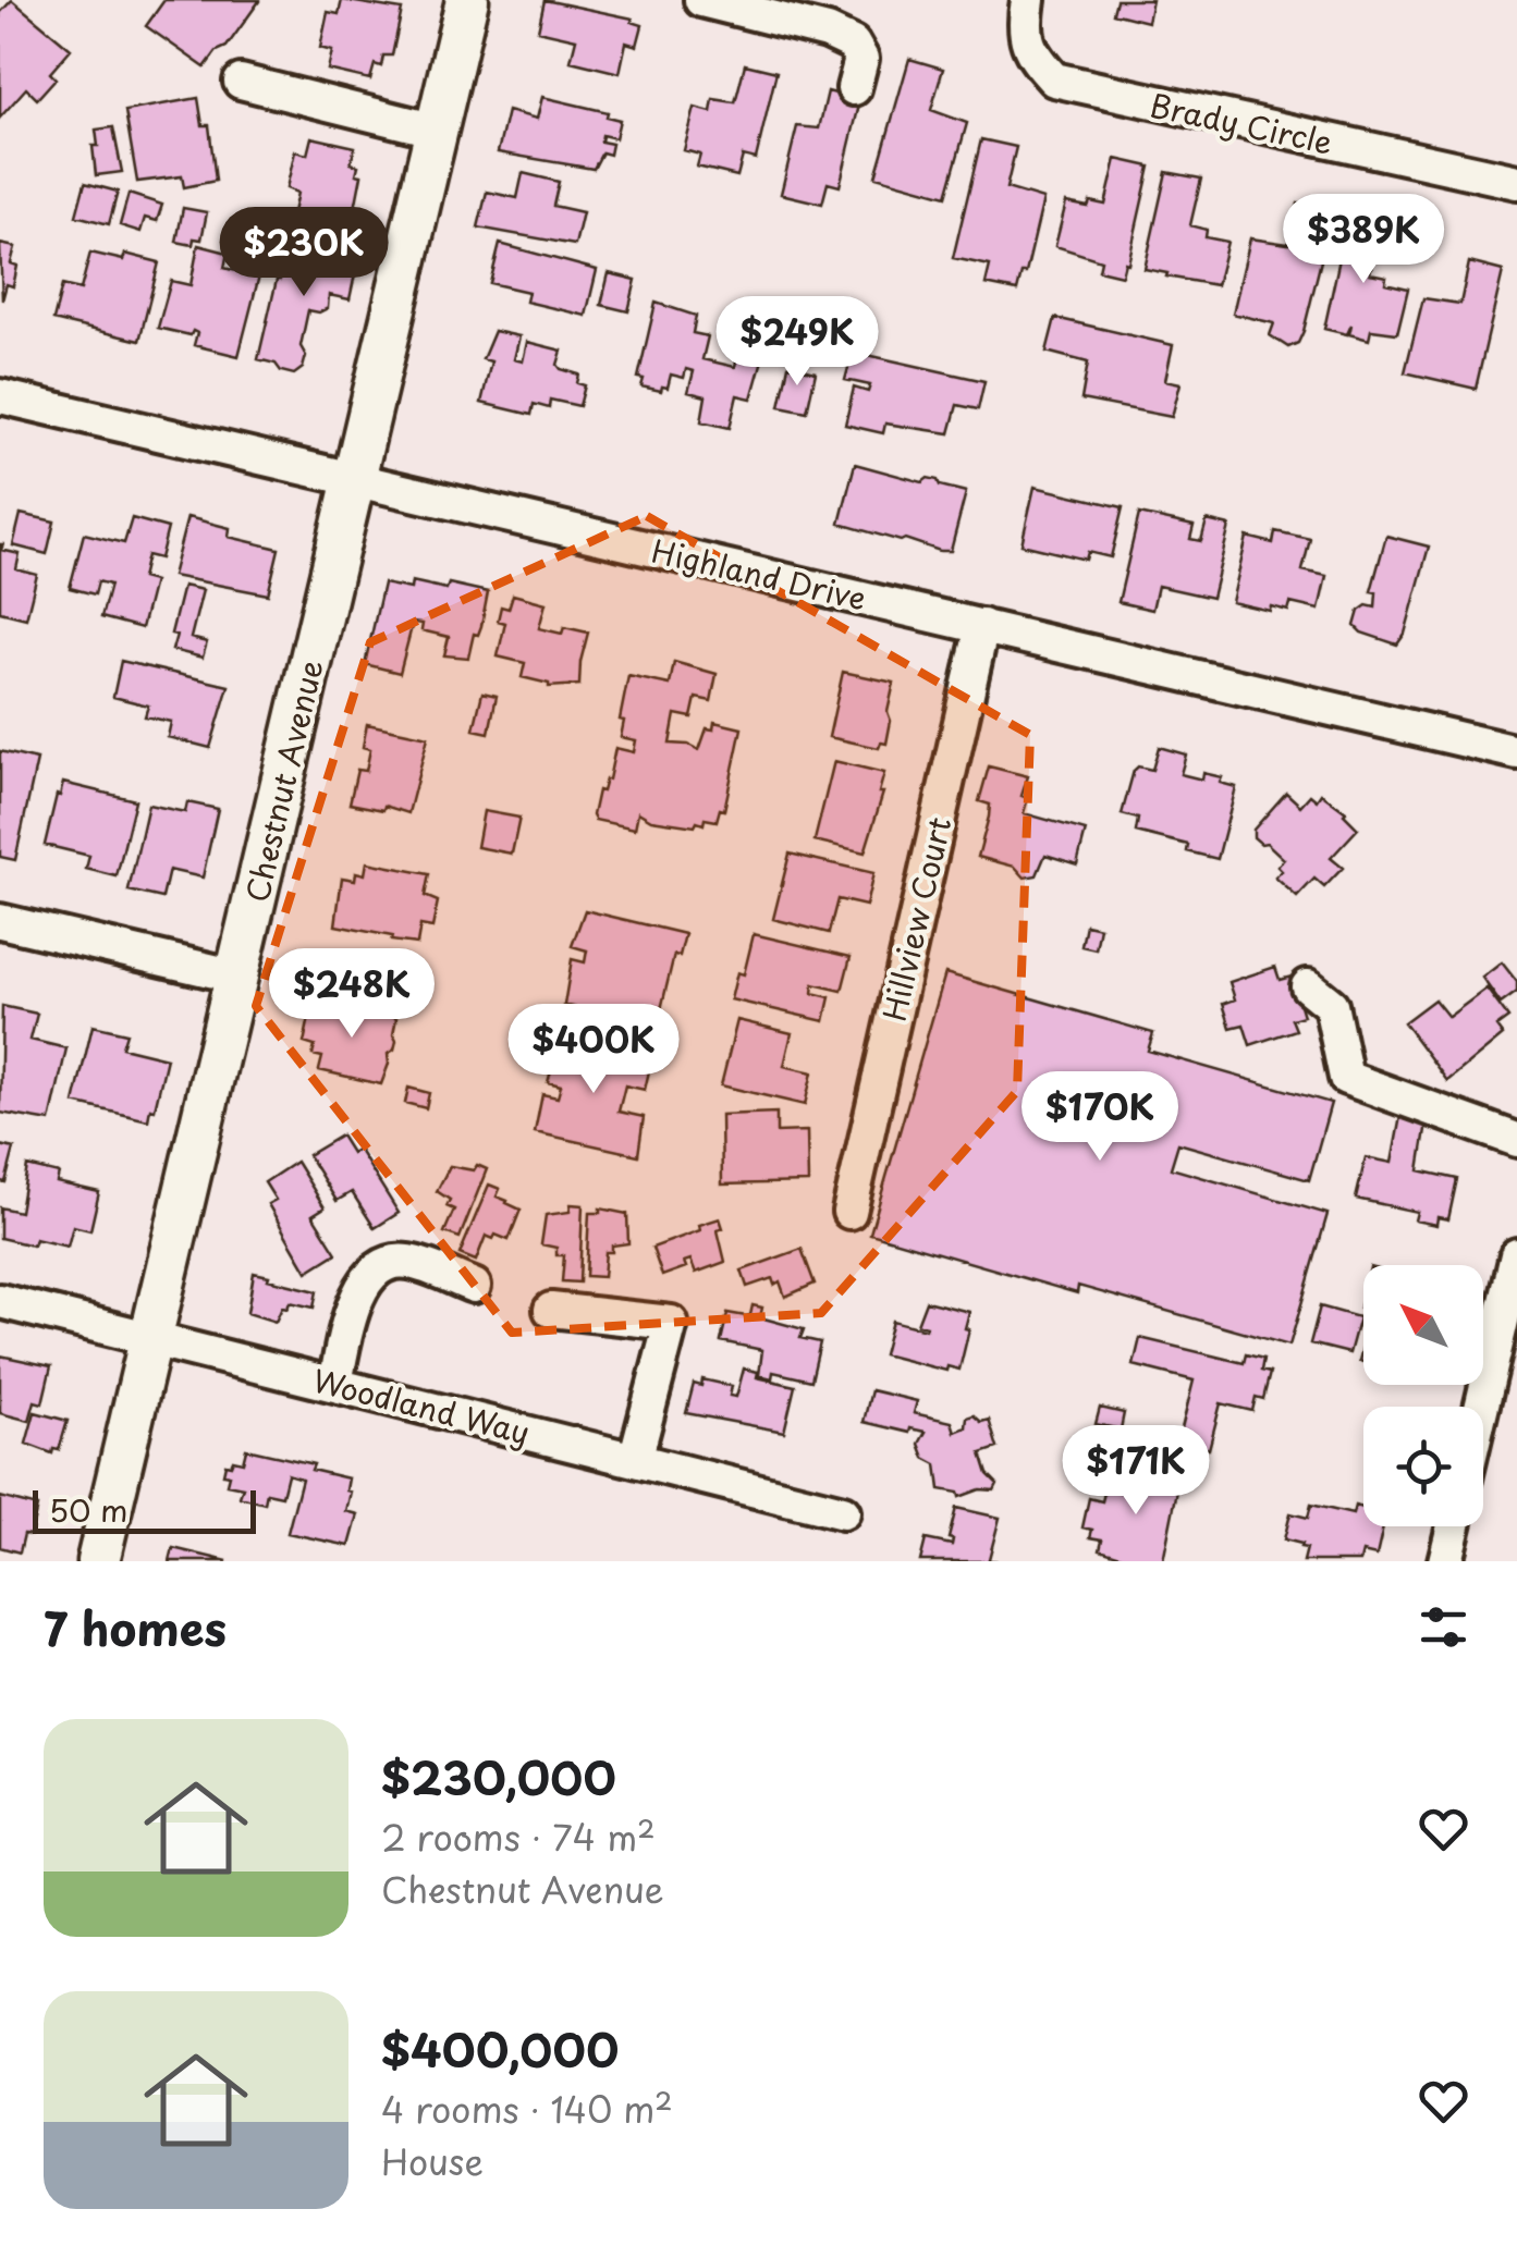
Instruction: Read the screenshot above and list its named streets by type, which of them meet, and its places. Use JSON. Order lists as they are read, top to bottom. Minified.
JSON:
{"streets":{"main road":["Chestnut Avenue"],"street":["Brady Circle","Highland Drive","Hillview Court","Woodland Way"]},"crossings":[["Highland Drive","Chestnut Avenue"],["Highland Drive","Hillview Court"],["Chestnut Avenue","Woodland Way"]],"scale_bar":"50 m","north":"top left","page":{"price":["$389K","$230K","$249K","$248K","$400K","$170K","$171K"],"scale":"50 m","heading":"7 homes","list":[{"name":"$230,000","note":"2 rooms · 74 m² · Chestnut Avenue"},{"name":"$400,000","note":"4 rooms · 140 m² · House"}]}}
